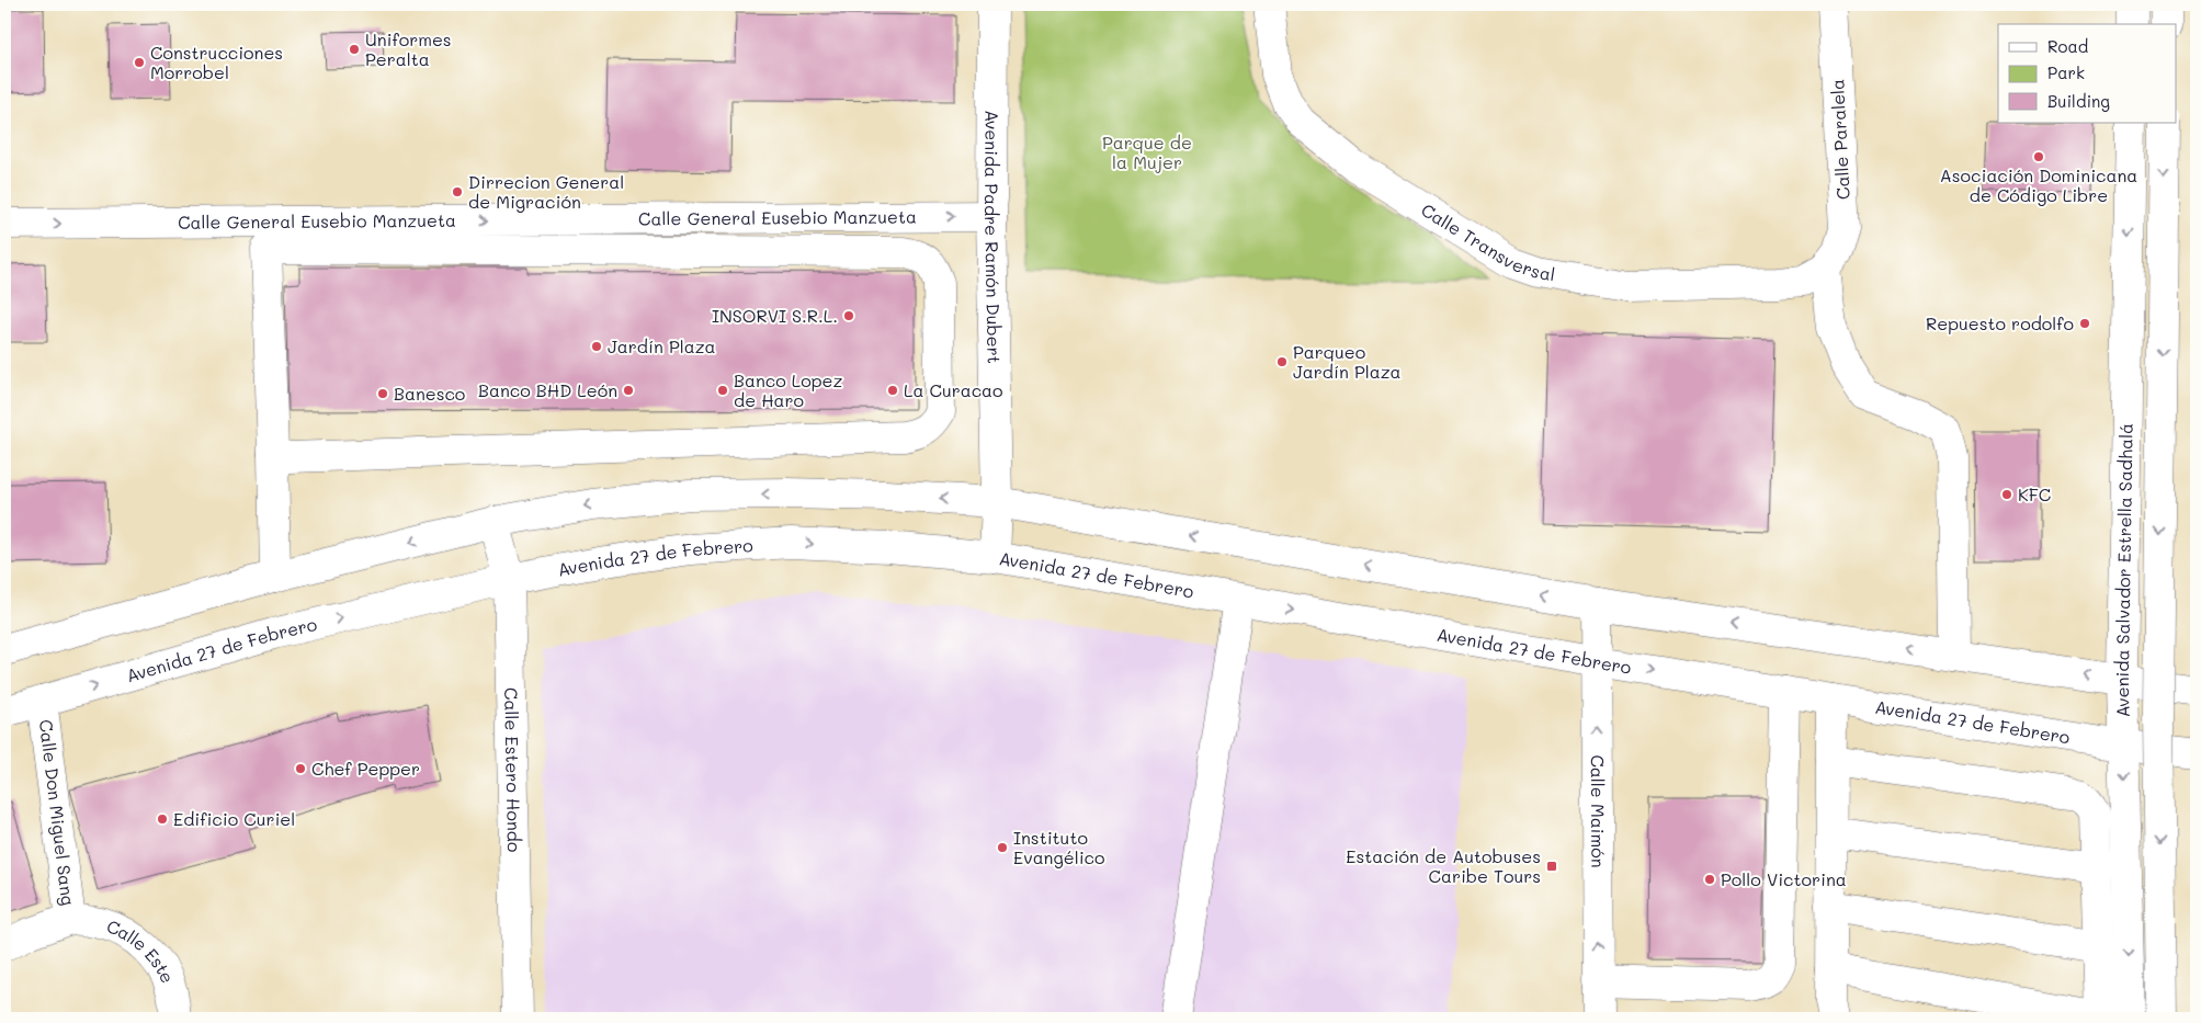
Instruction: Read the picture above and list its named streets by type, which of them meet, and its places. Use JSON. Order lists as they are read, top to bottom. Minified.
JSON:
{"streets":{"main road":["Calle Paralela","Calle General Eusebio Manzueta","Avenida Padre Ramón Dubert","Calle Transversal","Avenida 27 de Febrero","Avenida Salvador Estrella Sadhalá","Calle Estero Hondo","Calle Maimón","Calle Don Miguel Sang","Calle Este"]},"crossings":[["Calle Paralela","Calle Transversal"],["Calle General Eusebio Manzueta","Avenida Padre Ramón Dubert"],["Avenida Padre Ramón Dubert","Avenida 27 de Febrero"],["Avenida 27 de Febrero","Avenida Salvador Estrella Sadhalá"],["Avenida 27 de Febrero","Calle Estero Hondo"],["Avenida 27 de Febrero","Calle Maimón"],["Avenida 27 de Febrero","Calle Don Miguel Sang"],["Calle Don Miguel Sang","Calle Este"]],"one_way":["Calle General Eusebio Manzueta","Avenida Salvador Estrella Sadhalá"],"parks":["Parque de la Mujer"],"places":{"other":["Uniformes Peralta","Construcciones Morrobel","Asociación Dominicana de Código Libre","Dirrecion General de Migración","INSORVI S.R.L.","Repuesto rodolfo","Jardín Plaza","Parqueo Jardín Plaza","Banco BHD León","Banco Lopez de Haro","La Curacao","Banesco","KFC","Chef Pepper","Edificio Curiel","Instituto Evangélico","Pollo Victorina"],"transit":["Estación de Autobuses Caribe Tours"]},"legend":["Road","Park","Building"]}
